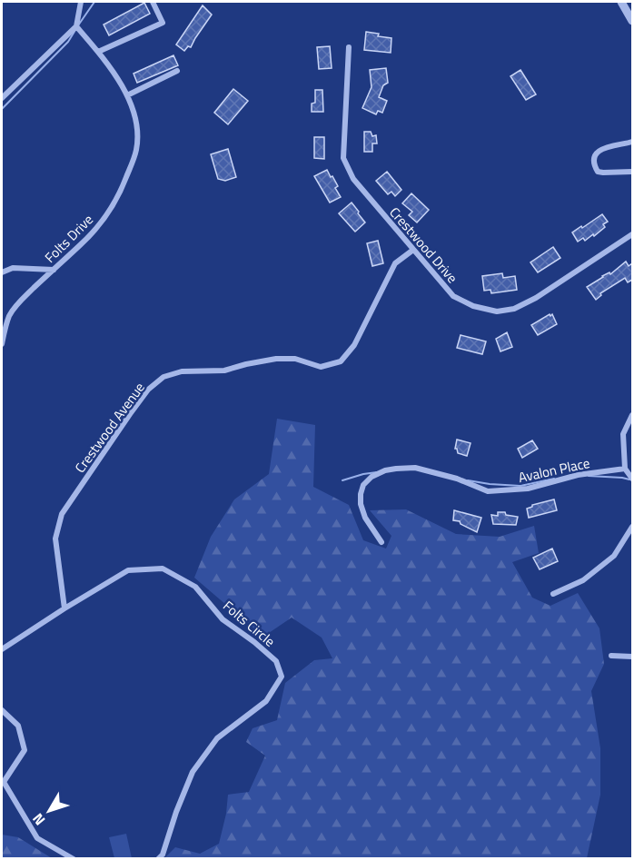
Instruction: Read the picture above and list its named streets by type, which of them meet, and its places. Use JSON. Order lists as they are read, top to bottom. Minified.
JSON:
{"streets":{"street":["Folts Drive","Crestwood Drive","Crestwood Avenue","Avalon Place","Folts Circle"]},"crossings":[["Crestwood Drive","Crestwood Avenue"],["Crestwood Avenue","Folts Circle"]],"north":"bottom left"}
